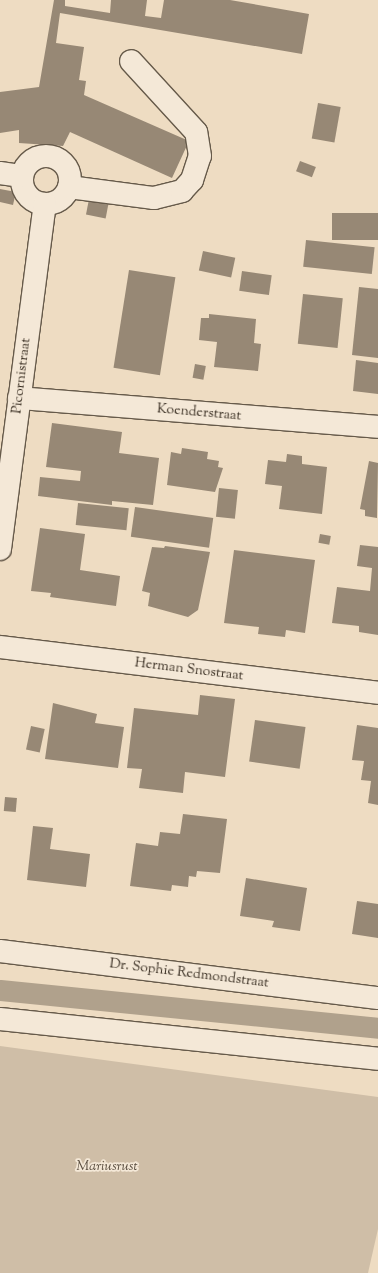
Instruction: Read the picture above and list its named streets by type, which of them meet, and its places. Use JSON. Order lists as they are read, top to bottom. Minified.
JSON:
{"streets":{"street":["Picornistraat","Koenderstraat","Herman Snostraat","Dr. Sophie Redmondstraat"]},"crossings":[["Picornistraat","Koenderstraat"]],"parks":["Mariusrust"]}
